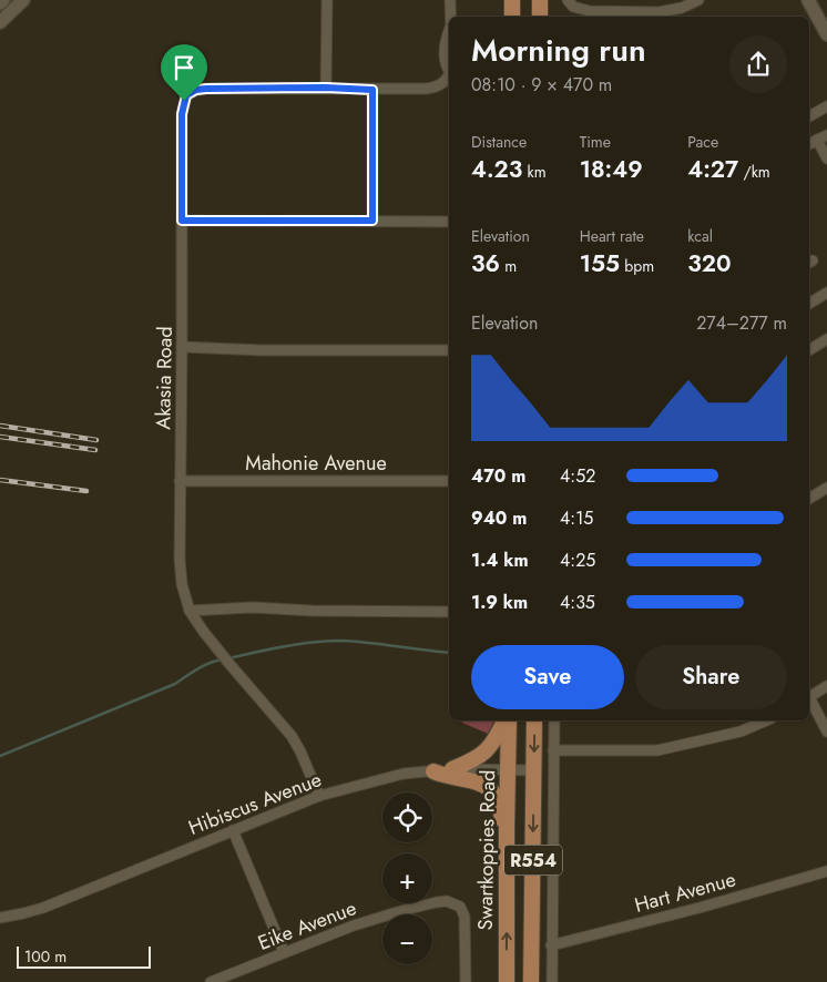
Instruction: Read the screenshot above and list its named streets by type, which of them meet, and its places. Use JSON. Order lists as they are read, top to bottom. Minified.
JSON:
{"streets":{"main road":["Swartkoppies Road","R554"],"street":["Akasia Road","Mahonie Avenue","Hibiscus Avenue","Hart Avenue","Eike Avenue"]},"crossings":[["Akasia Road","Mahonie Avenue"],["Akasia Road","Hibiscus Avenue"],["Hibiscus Avenue","Swartkoppies Road"],["Hibiscus Avenue","R554"]],"scale_bar":"100 m","page":{"heading":["Morning run","08:10 · 9 × 470 m"],"stats":[["Distance","4.23 km"],["Time","18:49"],["Pace","4:27 /km"],["Elevation","36 m"],["Heart rate","155 bpm"],["kcal","320"]],"chart":["Elevation","274–277 m"],"list":[{"name":"470 m","note":"4:52"},{"name":"940 m","note":"4:15"},{"name":"1.4 km","note":"4:25"},{"name":"1.9 km","note":"4:35"}],"buttons":["Save","Share"],"map_buttons":["+","−"],"scale":"100 m"}}
